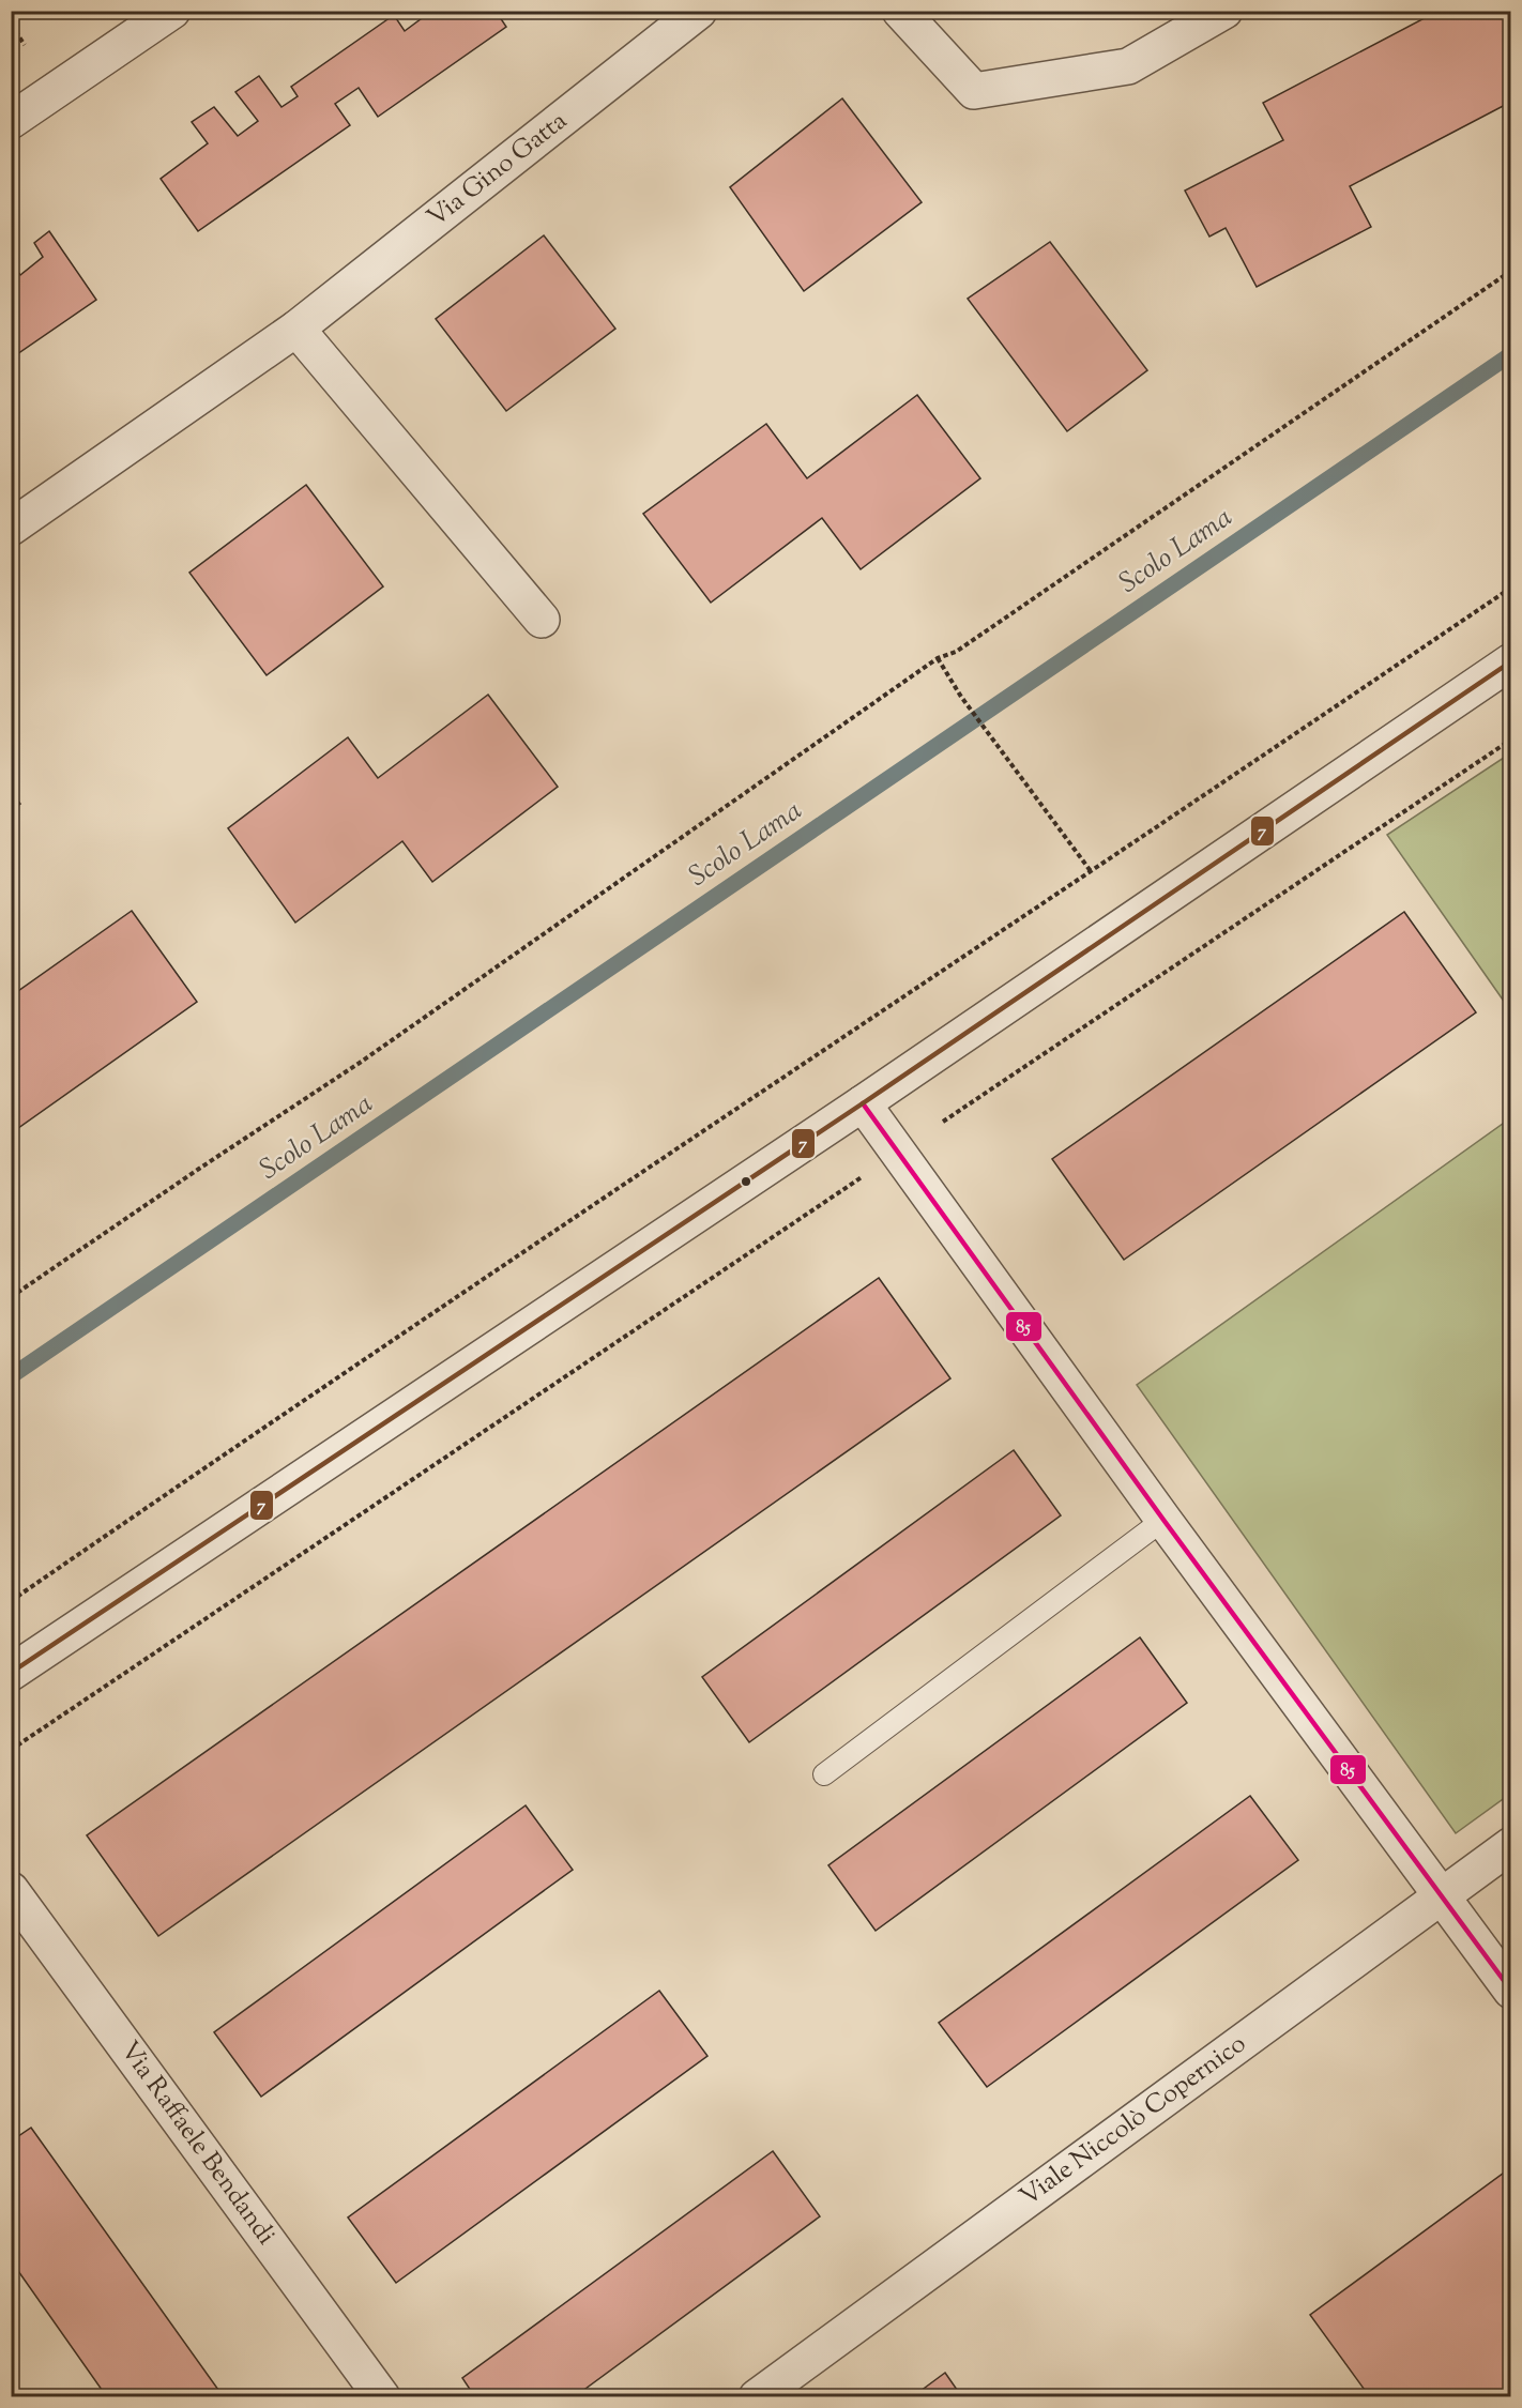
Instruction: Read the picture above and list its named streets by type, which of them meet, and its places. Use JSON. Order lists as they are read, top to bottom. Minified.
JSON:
{"streets":{"street":["Via Gino Gatta","Viale Niccolò Copernico","Via Raffaele Bendandi"]},"water":["Scolo Lama"],"lines":["transit line 7","transit line 85"]}
